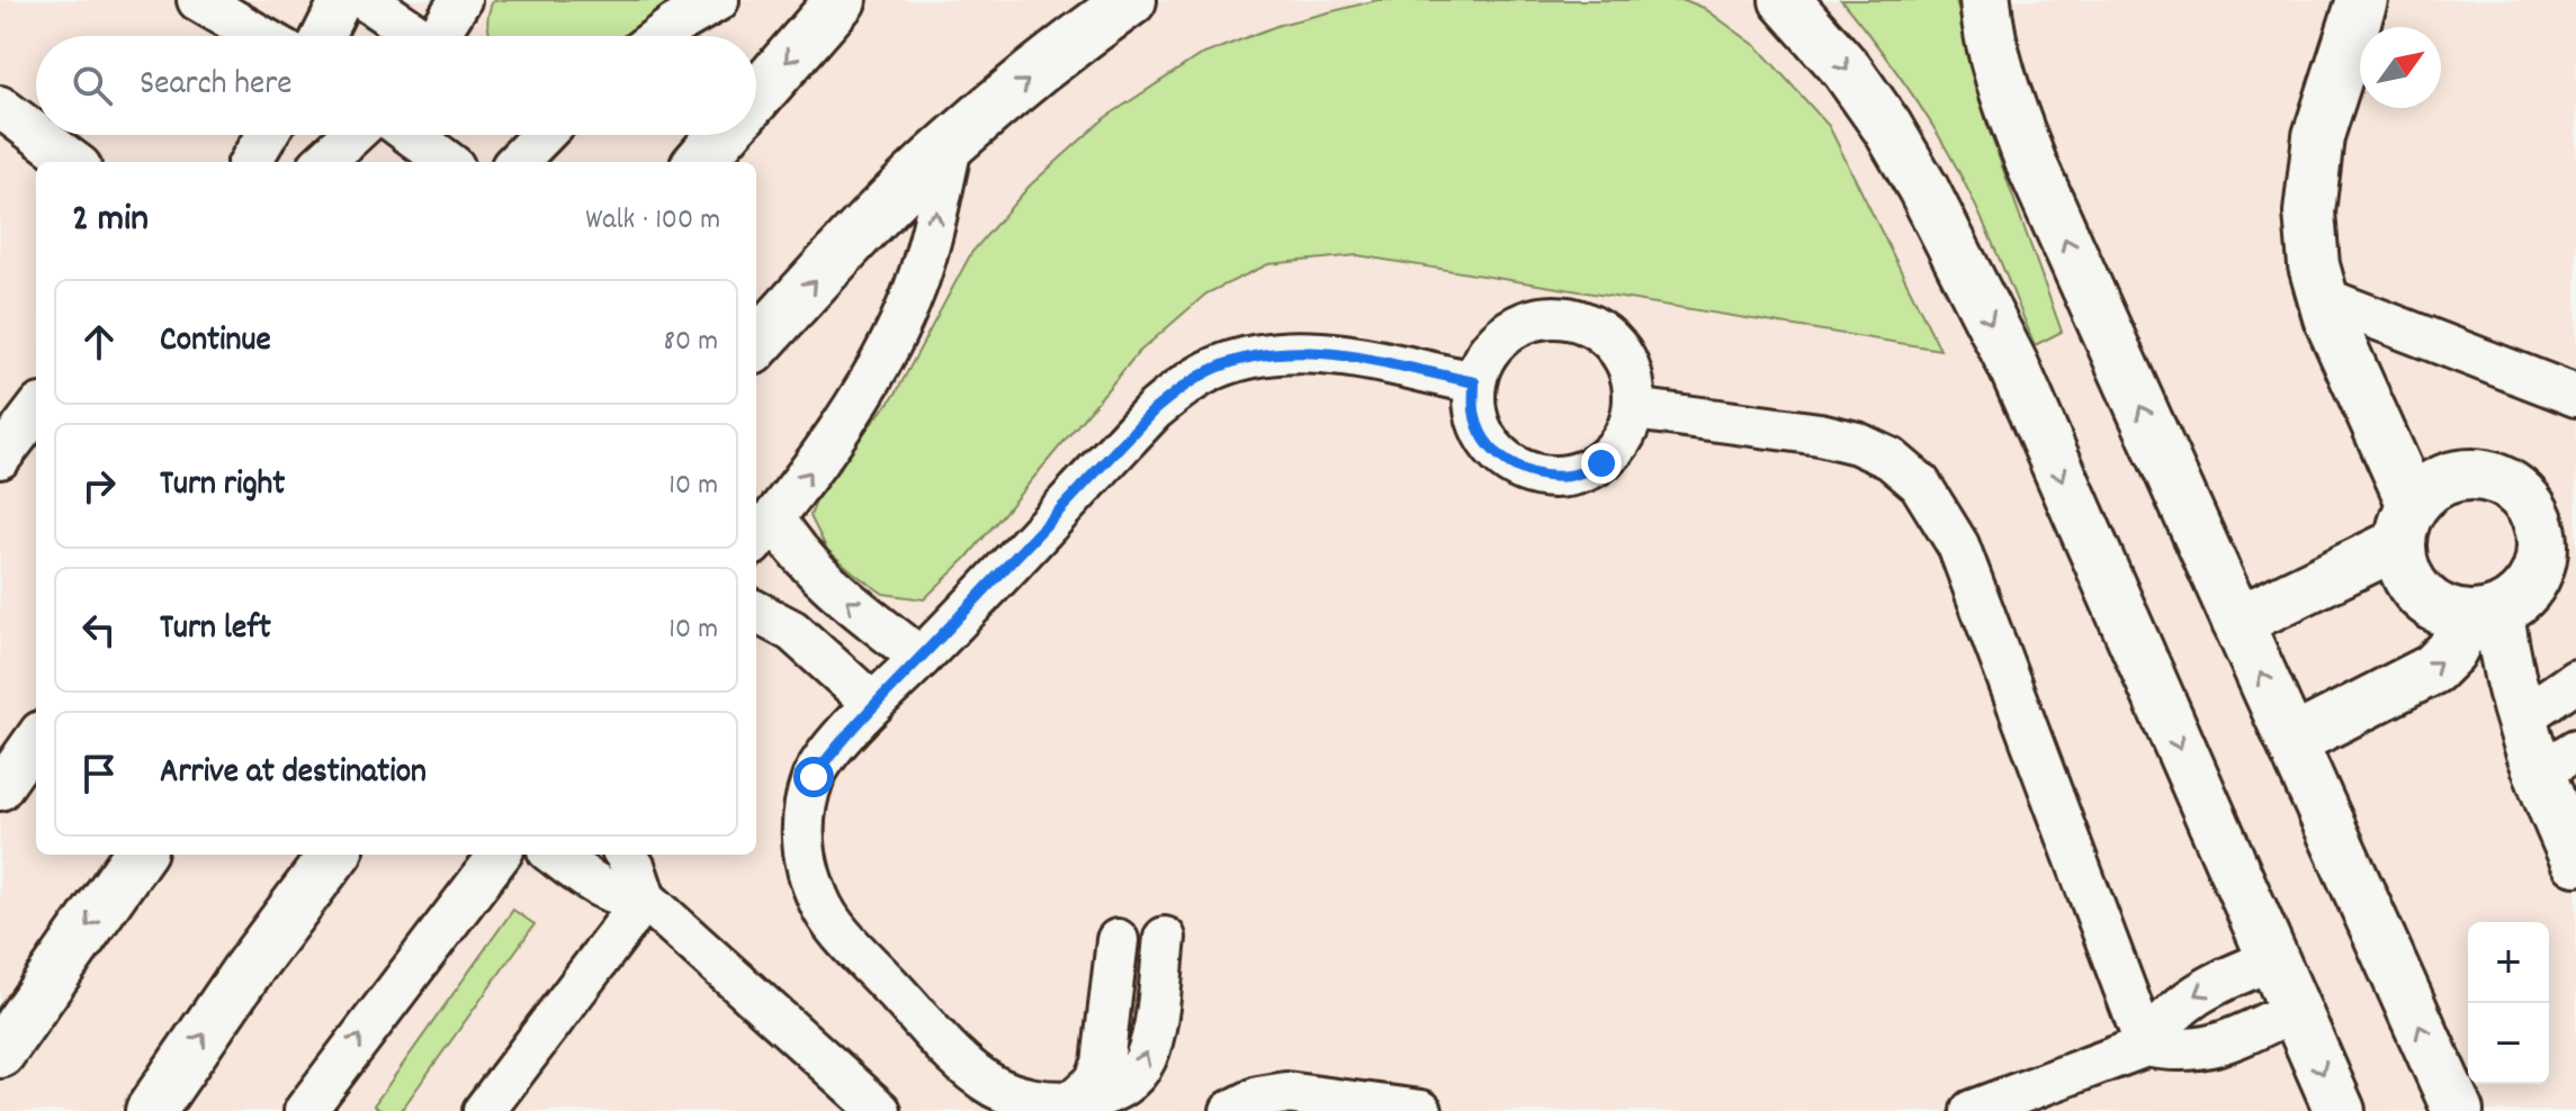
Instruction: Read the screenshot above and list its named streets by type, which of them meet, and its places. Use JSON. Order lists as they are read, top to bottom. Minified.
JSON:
{"north":"top right","page":{"search":"Search here","heading":["2 min","Walk · 100 m"],"list":[["Continue","80 m"],["Turn right","10 m"],["Turn left","10 m"],"Arrive at destination"],"map_buttons":["+","−"]}}
